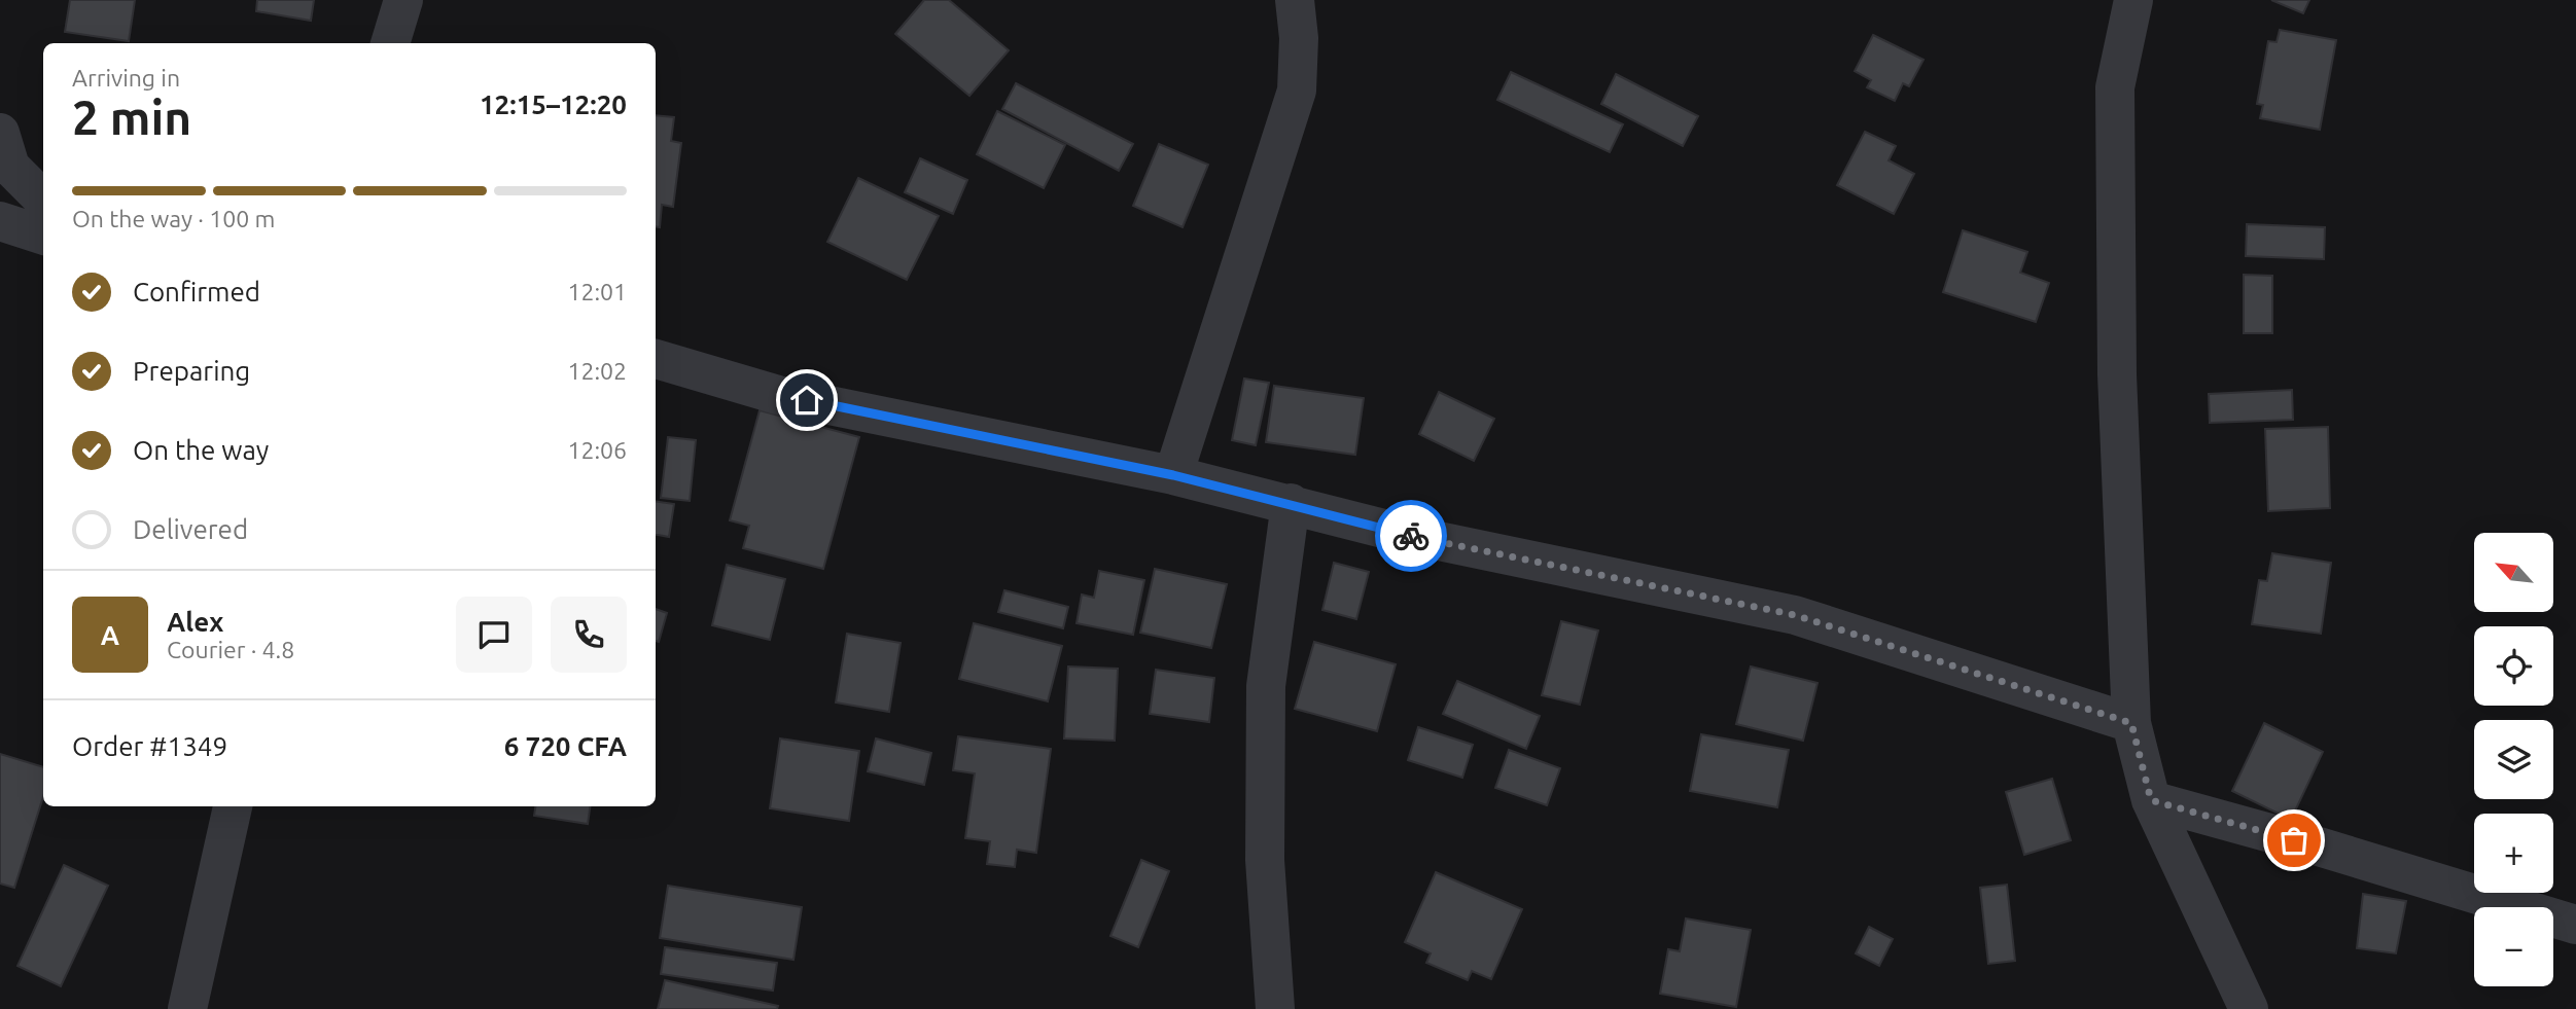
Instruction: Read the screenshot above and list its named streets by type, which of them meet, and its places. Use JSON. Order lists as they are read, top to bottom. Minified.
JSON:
{"north":"top left","page":{"heading":["2 min","Arriving in","12:15–12:20"],"panel":["Alex","Courier · 4.8","Order #1349","6 720 CFA"],"bar":"On the way · 100 m","list":[["Confirmed","12:01"],["Preparing","12:02"],["On the way","12:06"],"Delivered"],"map_buttons":["+","−"],"round":"A"}}
